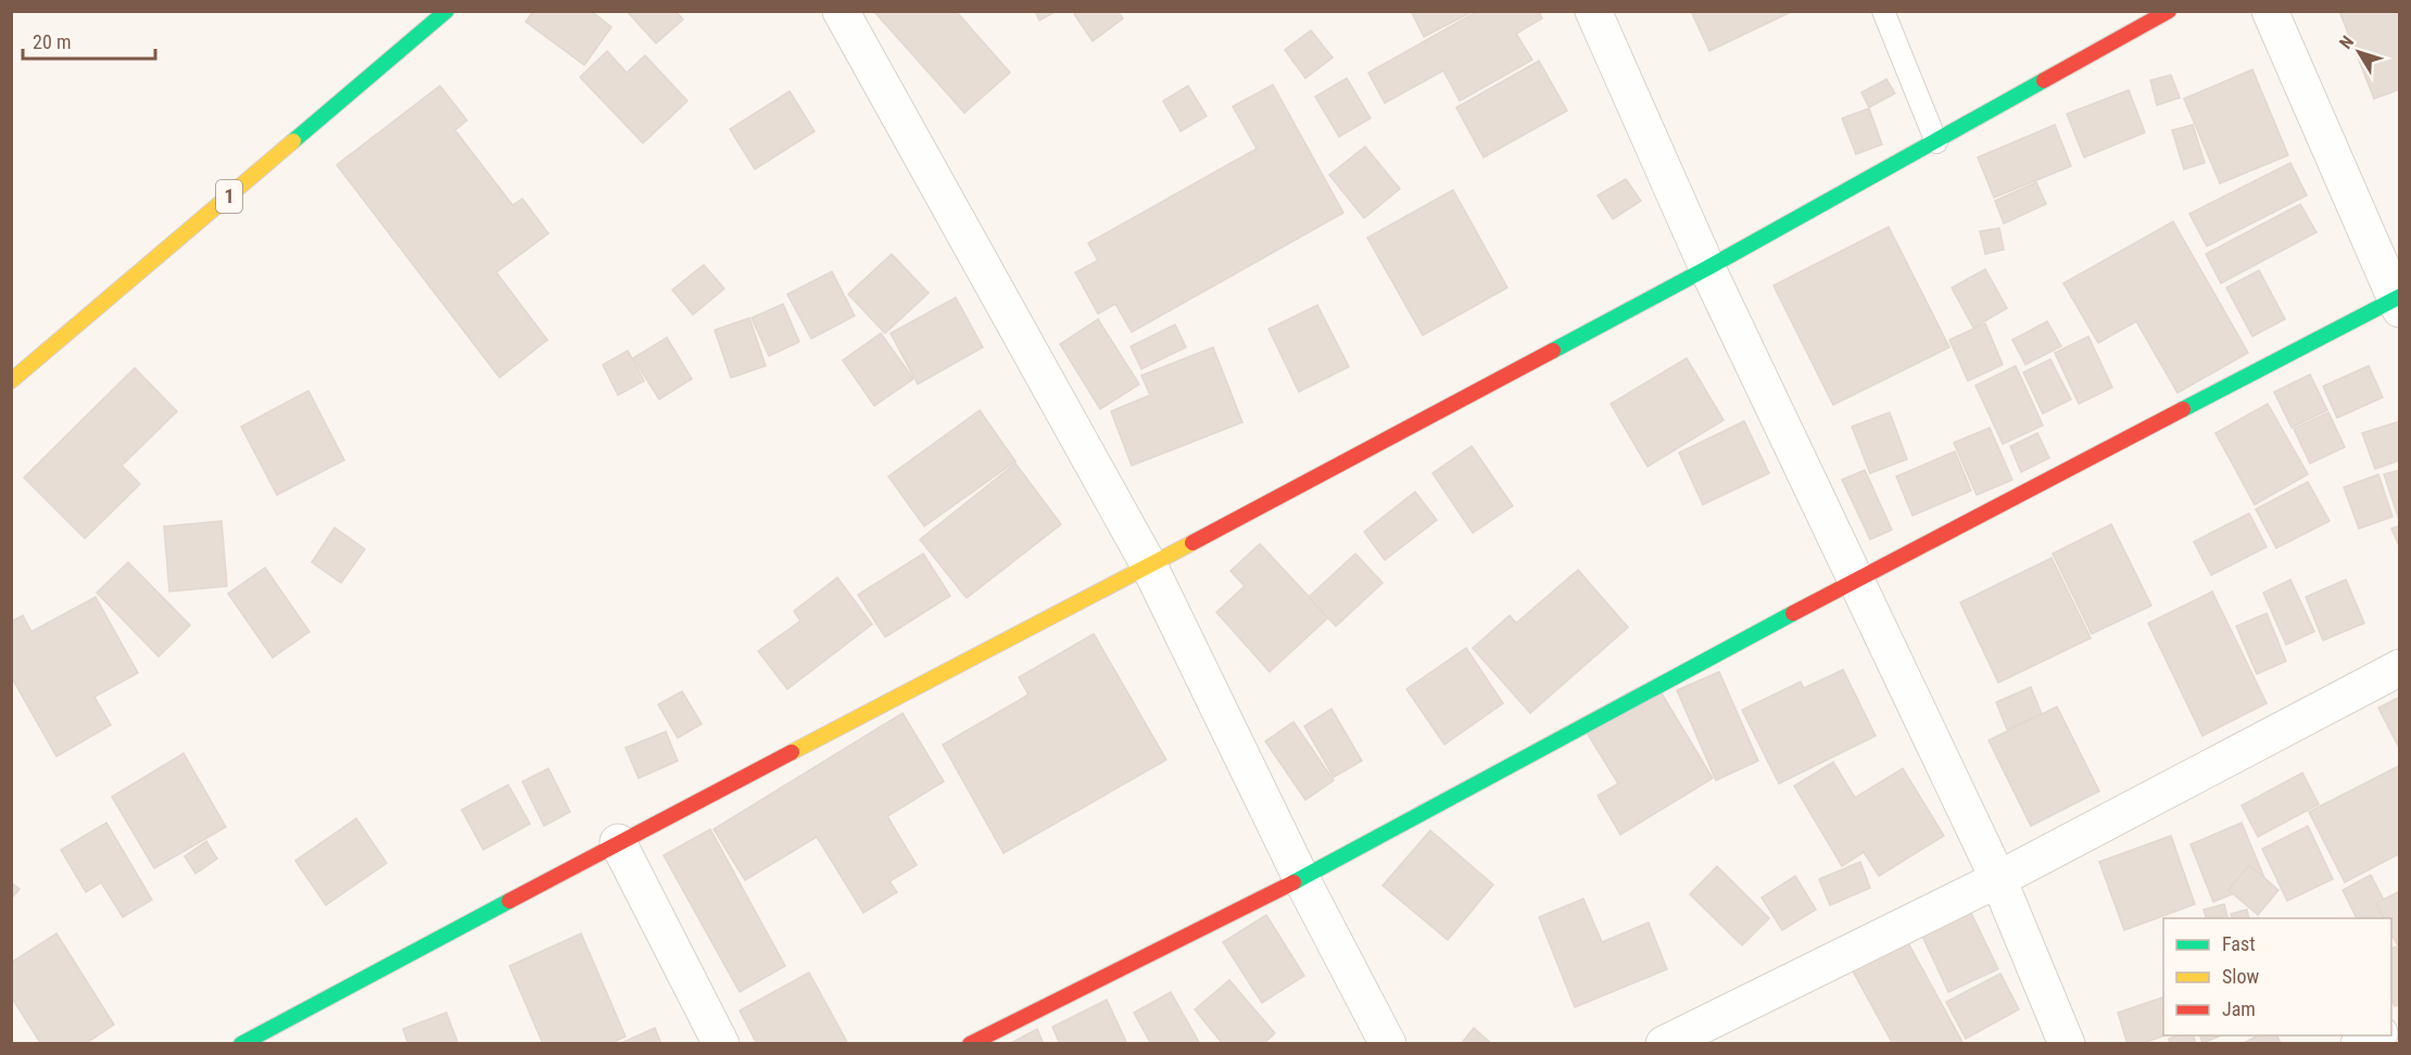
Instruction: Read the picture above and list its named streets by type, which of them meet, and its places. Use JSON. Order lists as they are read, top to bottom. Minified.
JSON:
{"streets":{"main road":["1"]},"legend":["Fast","Slow","Jam"],"scale_bar":"20 m","north":"top left"}
